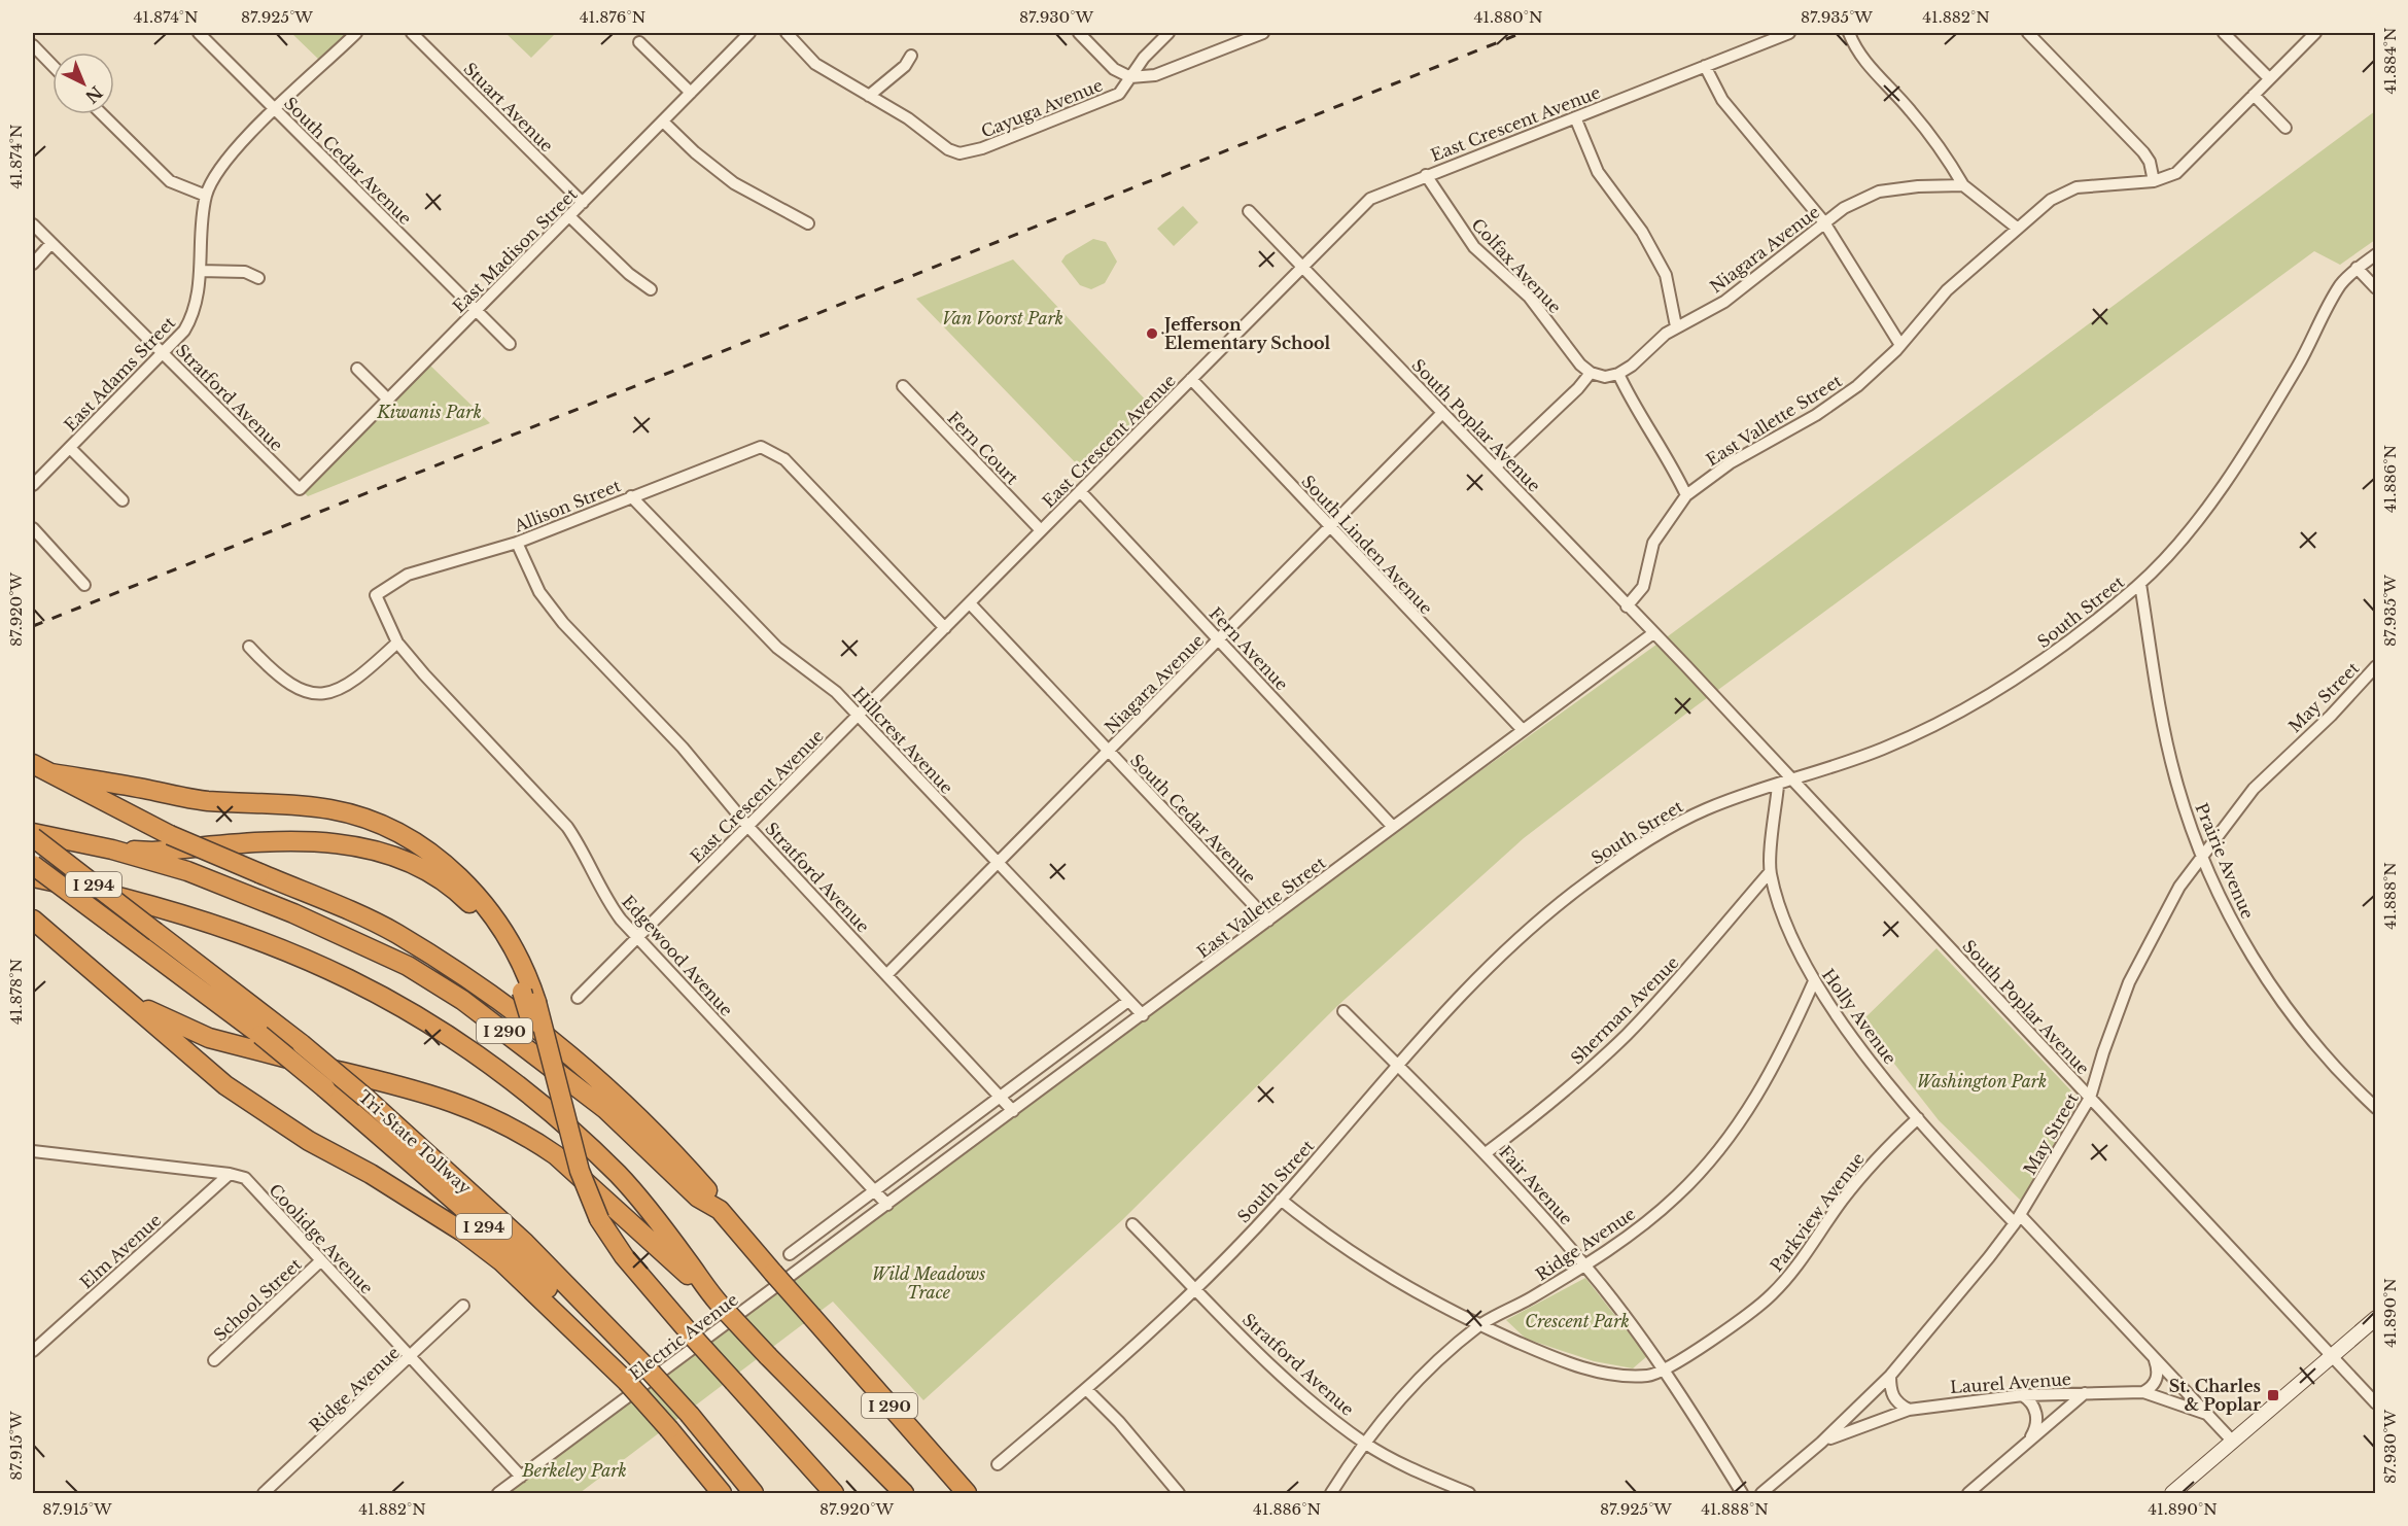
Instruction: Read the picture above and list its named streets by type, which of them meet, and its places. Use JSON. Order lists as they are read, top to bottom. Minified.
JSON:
{"streets":{"highway":["I 294","I 290","Tri-State Tollway"],"street":["Stuart Avenue","Cayuga Avenue","East Crescent Avenue","South Cedar Avenue","Niagara Avenue","East Madison Street","Colfax Avenue","East Adams Street","Stratford Avenue","East Vallette Street","South Poplar Avenue","Fern Court","Allison Street","South Linden Avenue","South Street","Fern Avenue","May Street","Hillcrest Avenue","Prairie Avenue","Edgewood Avenue","Sherman Avenue","Holly Avenue","Fair Avenue","Parkview Avenue","Coolidge Avenue","Ridge Avenue","Elm Avenue","School Street","Electric Avenue","Laurel Avenue"]},"crossings":[["Stuart Avenue","East Madison Street"],["East Crescent Avenue","South Cedar Avenue"],["East Crescent Avenue","Colfax Avenue"],["East Crescent Avenue","Stratford Avenue"],["East Crescent Avenue","South Poplar Avenue"],["East Crescent Avenue","Fern Court"],["East Crescent Avenue","Allison Street"],["East Crescent Avenue","South Linden Avenue"],["East Crescent Avenue","Fern Avenue"],["East Crescent Avenue","Hillcrest Avenue"],["East Crescent Avenue","Edgewood Avenue"],["South Cedar Avenue","Niagara Avenue"],["South Cedar Avenue","East Madison Street"],["South Cedar Avenue","East Adams Street"],["South Cedar Avenue","East Vallette Street"],["Niagara Avenue","Stratford Avenue"],["Niagara Avenue","South Poplar Avenue"],["Niagara Avenue","South Linden Avenue"],["Niagara Avenue","Fern Avenue"],["Niagara Avenue","Hillcrest Avenue"],["East Madison Street","Stratford Avenue"],["East Adams Street","Stratford Avenue"],["Stratford Avenue","East Vallette Street"],["Stratford Avenue","Allison Street"],["Stratford Avenue","South Street"],["Stratford Avenue","Ridge Avenue"],["East Vallette Street","South Poplar Avenue"],["East Vallette Street","South Linden Avenue"],["East Vallette Street","Fern Avenue"],["East Vallette Street","Hillcrest Avenue"],["East Vallette Street","Edgewood Avenue"],["East Vallette Street","Electric Avenue"],["South Poplar Avenue","South Street"],["South Poplar Avenue","May Street"],["Allison Street","Hillcrest Avenue"],["Allison Street","Edgewood Avenue"],["South Street","Prairie Avenue"],["South Street","Holly Avenue"],["South Street","Fair Avenue"],["South Street","Parkview Avenue"],["May Street","Prairie Avenue"],["May Street","Holly Avenue"],["May Street","Laurel Avenue"],["Edgewood Avenue","Electric Avenue"],["Sherman Avenue","Holly Avenue"],["Sherman Avenue","Fair Avenue"],["Holly Avenue","Parkview Avenue"],["Holly Avenue","Ridge Avenue"],["Holly Avenue","Laurel Avenue"],["I 290","Tri-State Tollway"],["Fair Avenue","Parkview Avenue"],["Fair Avenue","Ridge Avenue"],["Parkview Avenue","Ridge Avenue"],["Coolidge Avenue","Ridge Avenue"],["Coolidge Avenue","Elm Avenue"],["Coolidge Avenue","School Street"],["Coolidge Avenue","Electric Avenue"]],"parks":["Van Voorst Park","Kiwanis Park","Washington Park","Wild Meadows Trace","Crescent Park","Berkeley Park"],"places":{"other":["Jefferson Elementary School"],"transit":["St. Charles & Poplar"]},"north":"bottom right","coordinates":["41.874°N","87.925°W","41.876°N","87.930°W","41.880°N","87.935°W","41.882°N","41.884°N","41.886°N","87.920°W","41.888°N","41.878°N","41.890°N","87.915°W"]}
